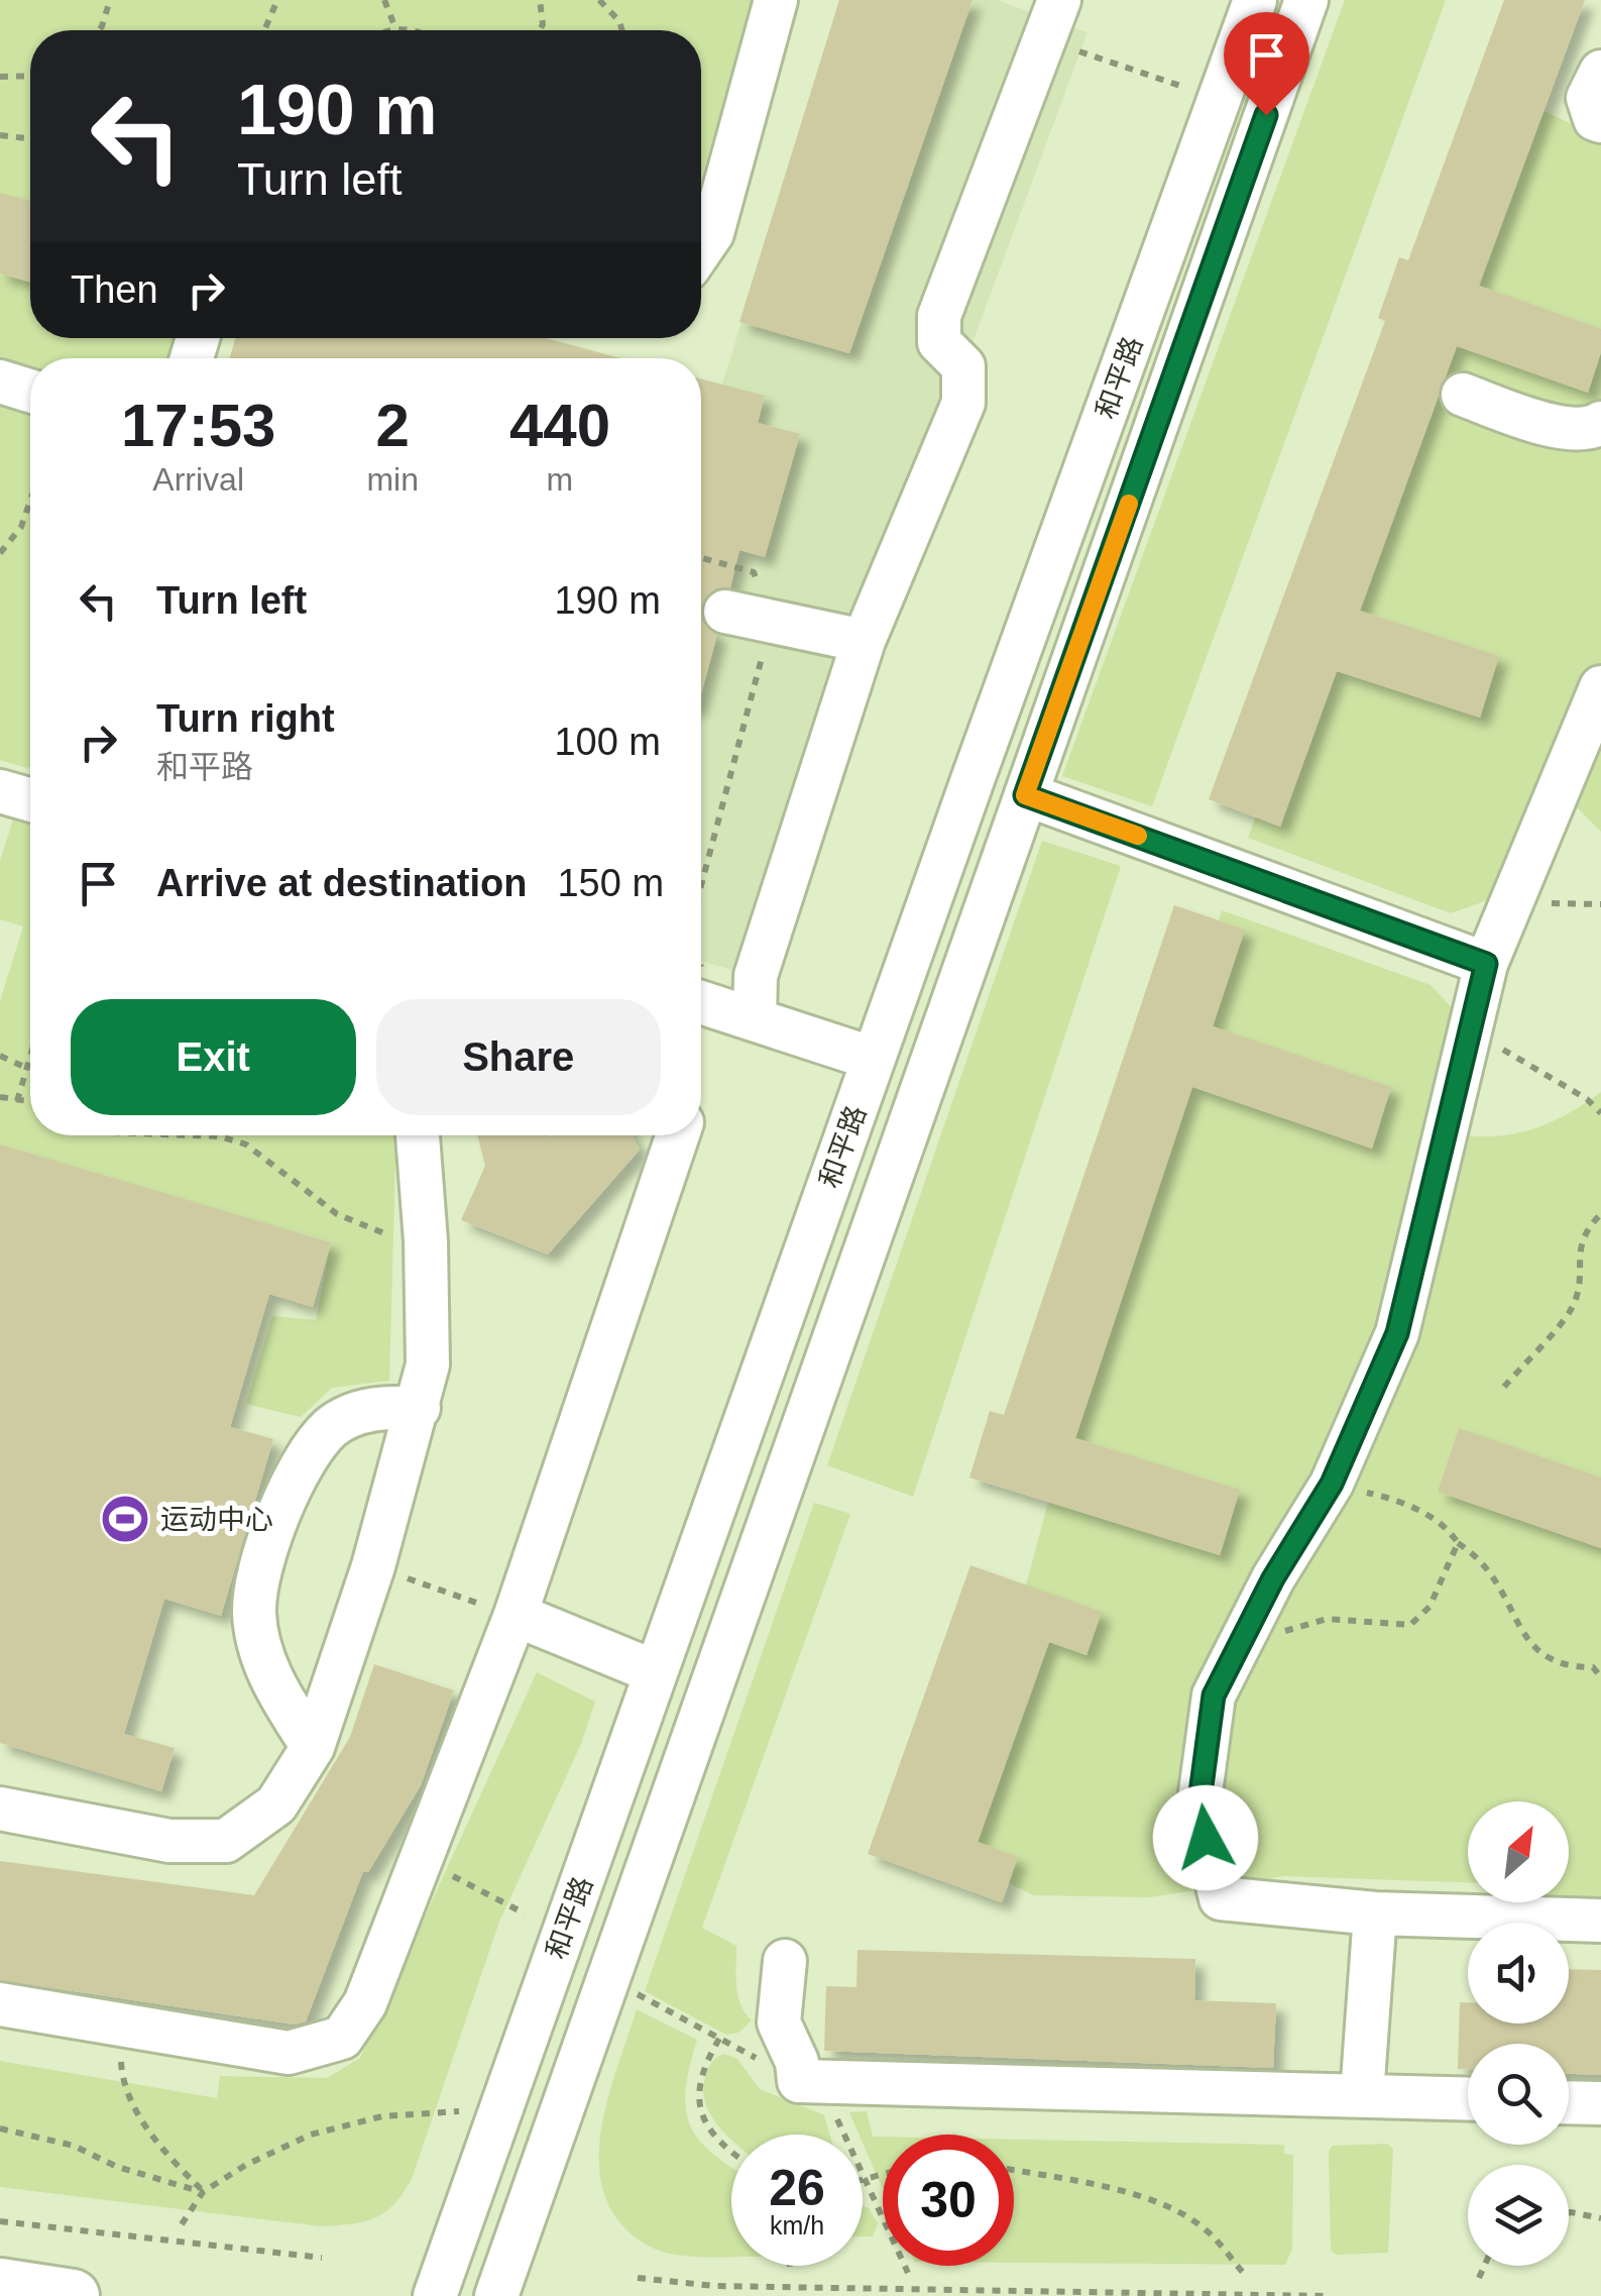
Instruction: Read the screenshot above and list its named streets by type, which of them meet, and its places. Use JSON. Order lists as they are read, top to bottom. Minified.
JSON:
{"streets":{"street":["和平路"]},"places":{"sports":["运动中心"]},"north":"top right","page":{"turn":["190 m","Turn left"],"then":"Then","eta":["17:53","Arrival","2","min","440","m"],"list":[{"name":"Turn left","value":"190 m"},{"name":"Turn right","note":"和平路","value":"100 m"},{"name":"Arrive at destination","value":"150 m"}],"buttons":["Exit","Share"],"speed":"26 km/h","limit":"30"}}
